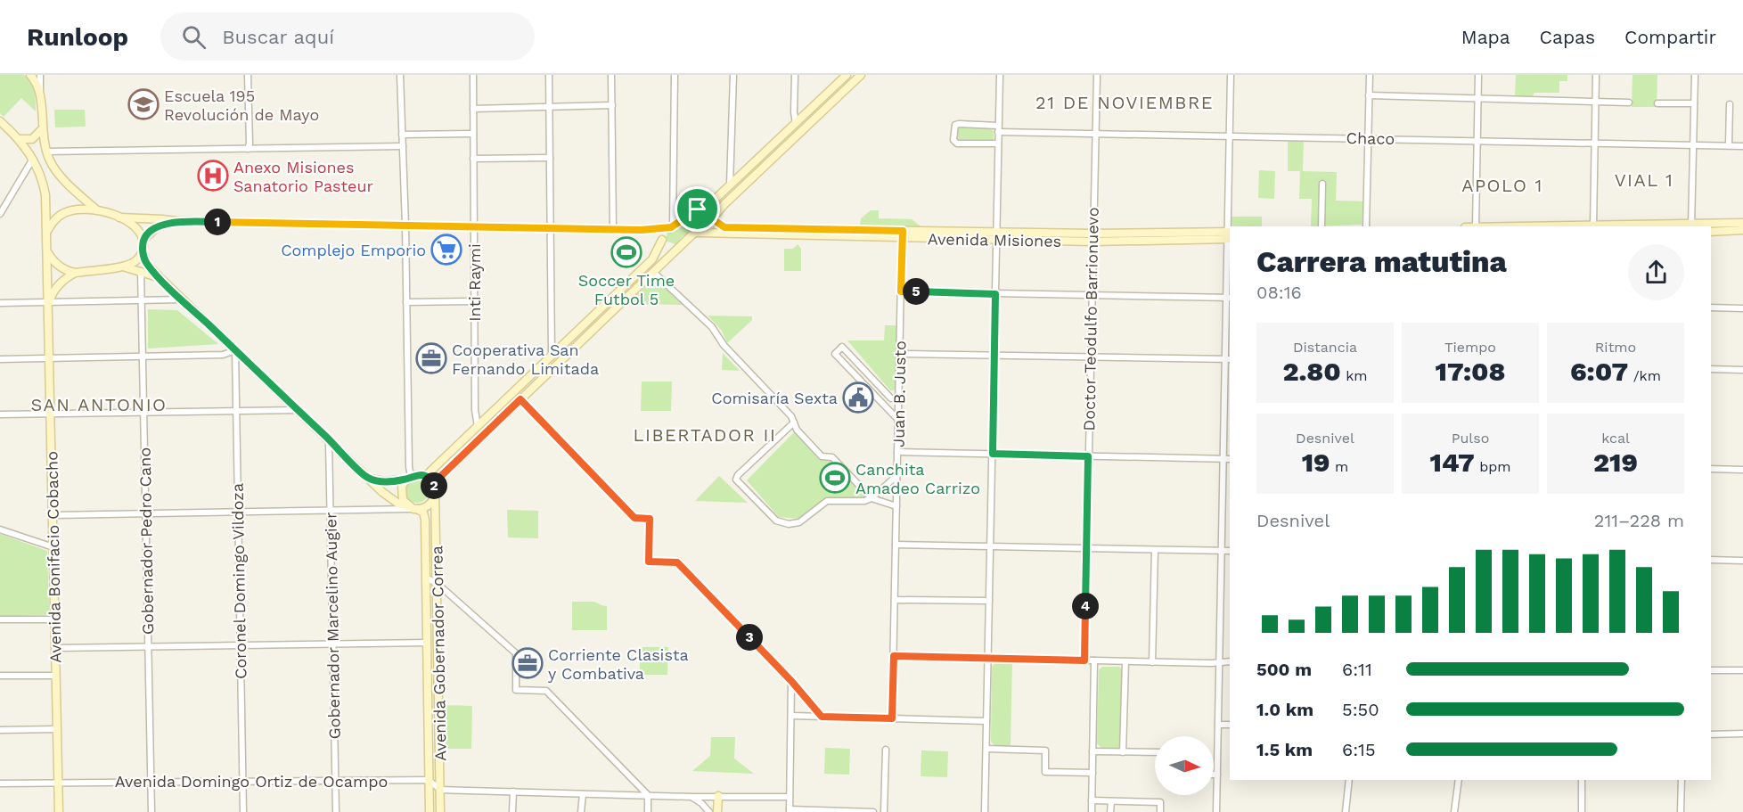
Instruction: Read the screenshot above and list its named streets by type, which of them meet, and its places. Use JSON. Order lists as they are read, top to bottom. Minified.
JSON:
{"streets":{"main road":["Avenida Misiones","Avenida Bonifacio Cobacho","Avenida Gobernador Correa"],"street":["Chaco","Inti Raymi","Doctor Teodulfo Barrionuevo","Juan B. Justo","Gobernador Pedro Cano","Coronel Domingo Vildoza","Gobernador Marcelino Augier","Avenida Domingo Ortiz de Ocampo"]},"crossings":[["Chaco","Doctor Teodulfo Barrionuevo"],["Avenida Misiones","Doctor Teodulfo Barrionuevo"],["Avenida Misiones","Juan B. Justo"],["Gobernador Pedro Cano","Avenida Domingo Ortiz de Ocampo"],["Avenida Bonifacio Cobacho","Avenida Domingo Ortiz de Ocampo"],["Coronel Domingo Vildoza","Avenida Domingo Ortiz de Ocampo"],["Gobernador Marcelino Augier","Avenida Domingo Ortiz de Ocampo"],["Avenida Gobernador Correa","Avenida Domingo Ortiz de Ocampo"]],"districts":["21 DE NOVIEMBRE","VIAL 1","APOLO 1","SAN ANTONIO","LIBERTADOR II"],"places":{"school or university":["Escuela 195 Revolución de Mayo"],"hospital":["Anexo Misiones Sanatorio Pasteur"],"supermarket":["Complejo Emporio"],"sports":["Soccer Time Futbol 5","Canchita Amadeo Carrizo"],"office":["Cooperativa San Fernando Limitada","Corriente Clasista y Combativa"],"public building":["Comisaría Sexta"]},"north":"right","page":{"header":"Runloop","search":"Buscar aquí","nav":["Mapa","Capas","Compartir"],"pins":["1","5","2","4","3"],"heading":["Carrera matutina","08:16"],"stats":[["Distancia","2.80 km"],["Tiempo","17:08"],["Ritmo","6:07 /km"],["Desnivel","19 m"],["Pulso","147 bpm"],["kcal","219"]],"chart":["Desnivel","211–228 m"],"list":[{"name":"500 m","note":"6:11"},{"name":"1.0 km","note":"5:50"},{"name":"1.5 km","note":"6:15"}]}}
